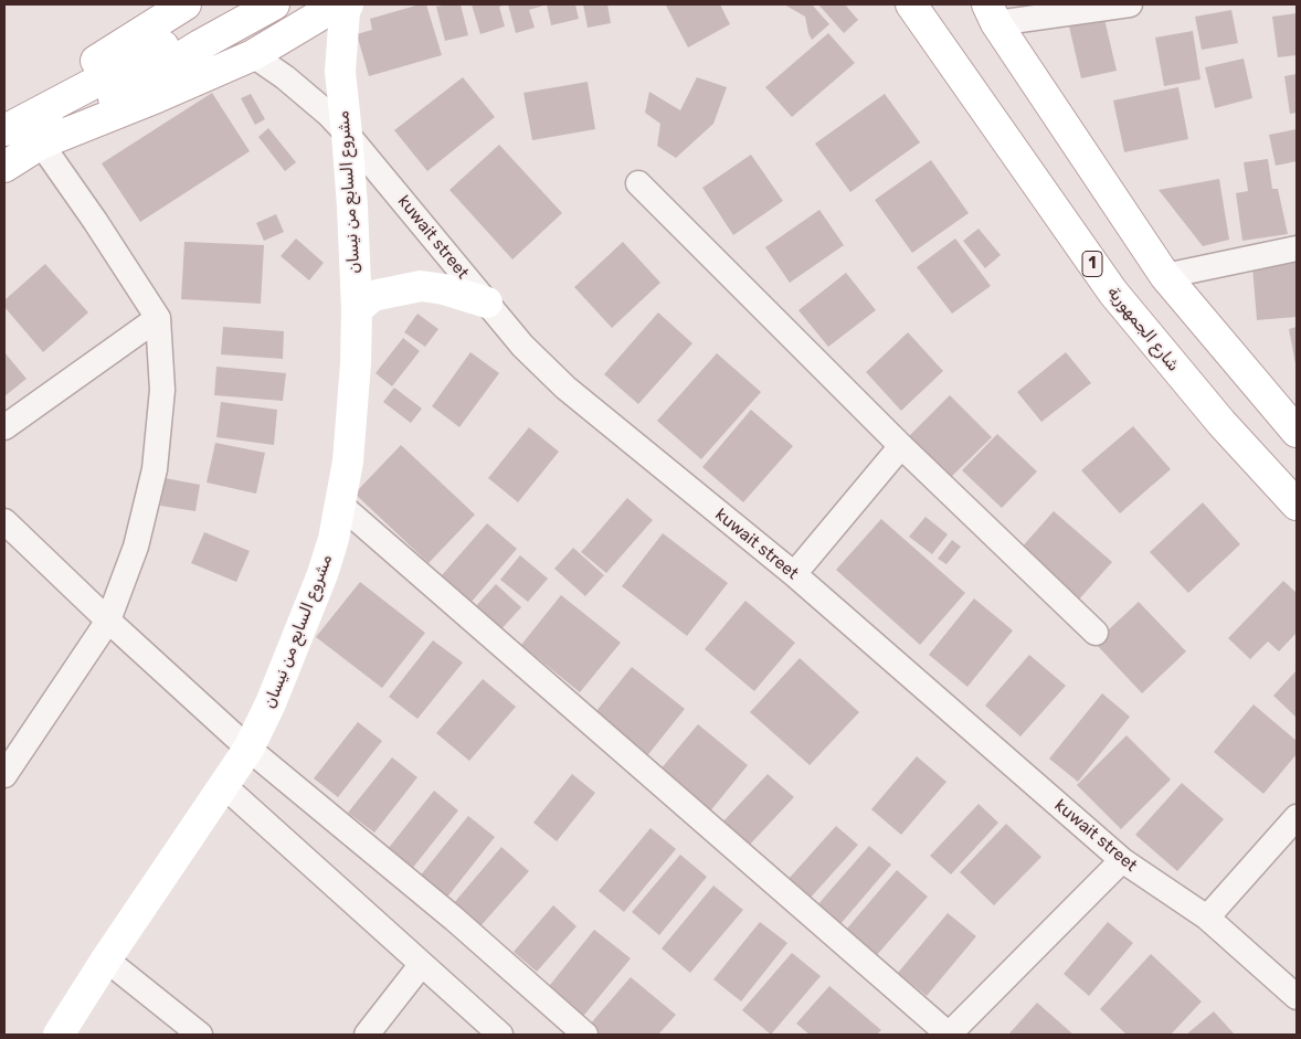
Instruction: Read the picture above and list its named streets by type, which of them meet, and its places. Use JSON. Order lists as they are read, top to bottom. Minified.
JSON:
{"streets":{"main road":["مشروع السابع من نيسان","1","شارع الجمهورية"],"street":["kuwait street"]},"crossings":[["مشروع السابع من نيسان","kuwait street"]]}
